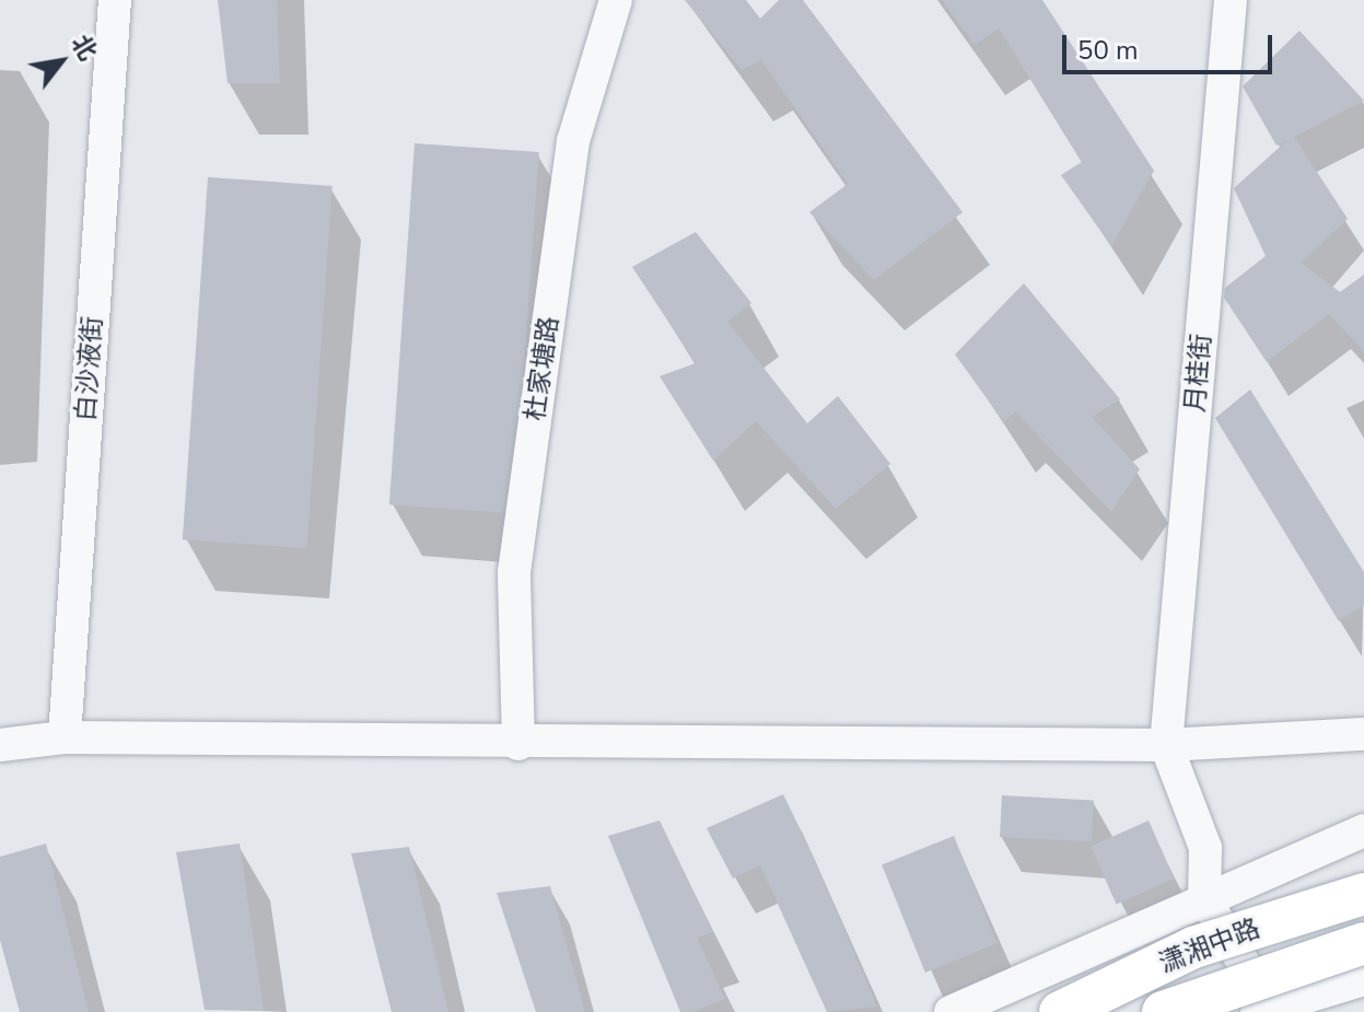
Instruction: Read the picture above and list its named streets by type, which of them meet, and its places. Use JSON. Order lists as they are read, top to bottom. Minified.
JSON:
{"streets":{"main road":["潇湘中路"],"street":["白沙液街","杜家塘路","月桂街"]},"scale_bar":"50 m","north":"top right"}
